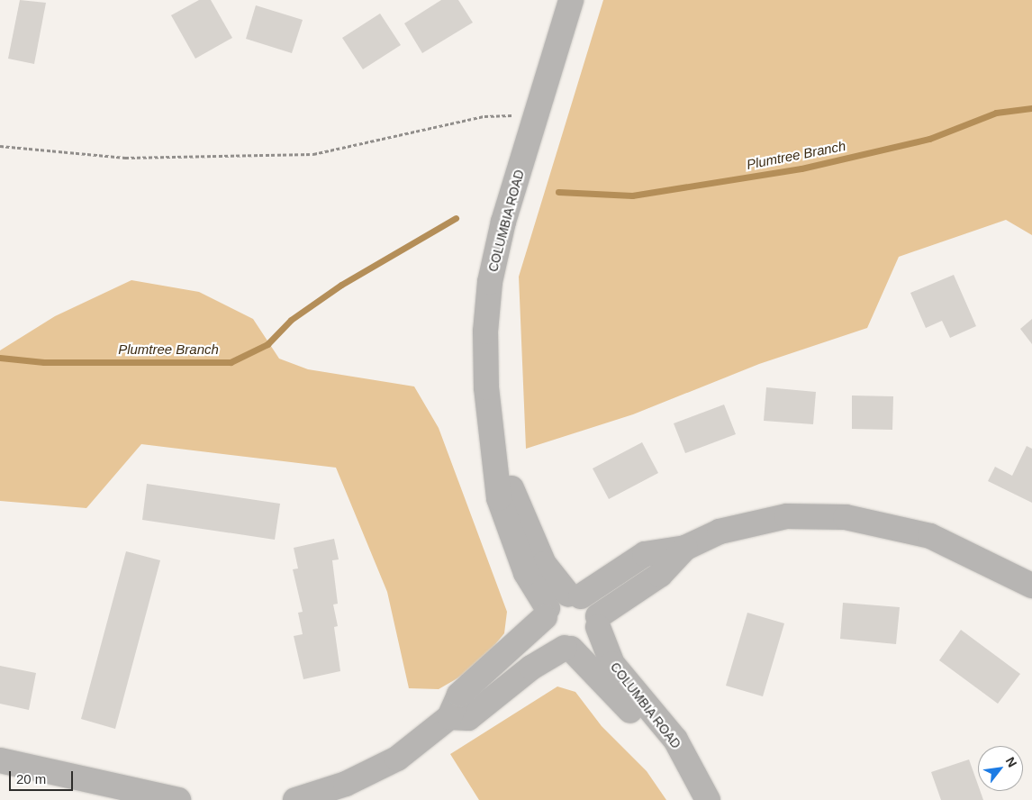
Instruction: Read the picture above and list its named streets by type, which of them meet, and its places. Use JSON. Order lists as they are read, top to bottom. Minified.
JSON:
{"streets":{"street":["COLUMBIA ROAD"]},"water":["Plumtree Branch"],"scale_bar":"20 m","north":"top right"}
